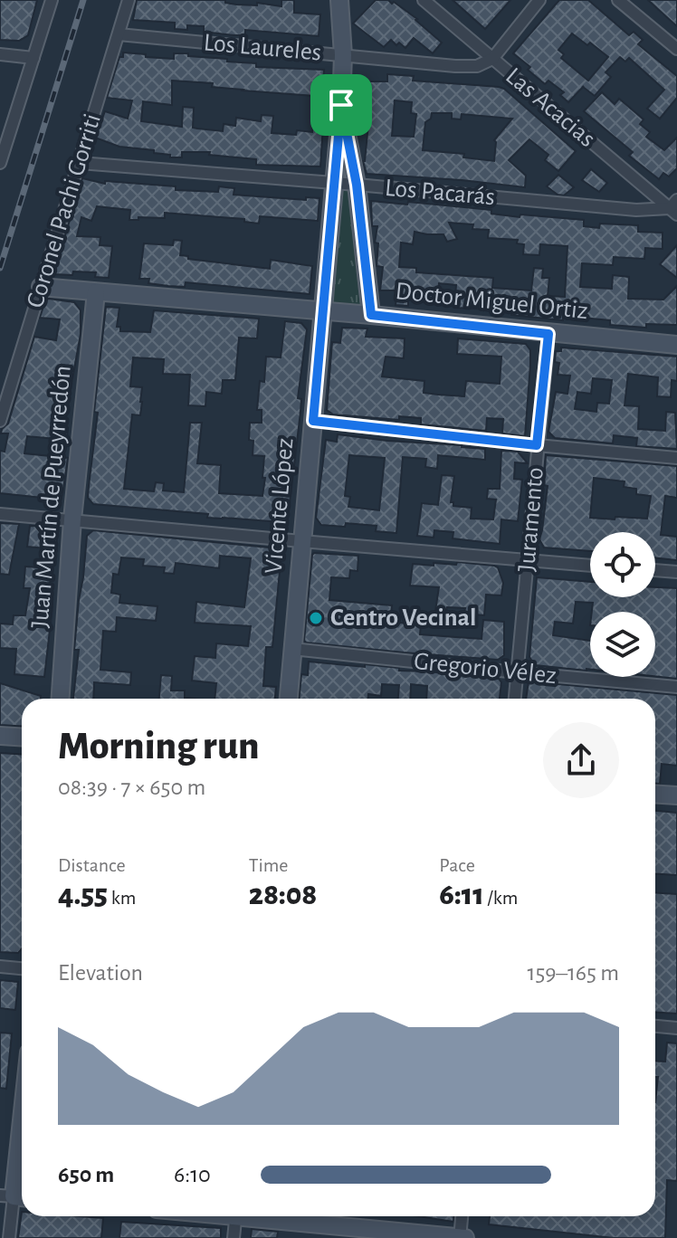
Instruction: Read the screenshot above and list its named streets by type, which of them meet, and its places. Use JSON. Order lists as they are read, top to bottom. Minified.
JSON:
{"streets":{"street":["Los Laureles","Las Acacias","Los Pacarás","Coronel Pachi Gorriti","Doctor Miguel Ortiz","Juan Martín de Pueyrredón","Vicente López","Juramento","Gregorio Vélez"]},"crossings":[["Los Laureles","Las Acacias"],["Los Laureles","Coronel Pachi Gorriti"],["Las Acacias","Los Pacarás"],["Los Pacarás","Coronel Pachi Gorriti"],["Los Pacarás","Vicente López"],["Coronel Pachi Gorriti","Doctor Miguel Ortiz"],["Doctor Miguel Ortiz","Juan Martín de Pueyrredón"],["Doctor Miguel Ortiz","Vicente López"],["Doctor Miguel Ortiz","Juramento"],["Vicente López","Gregorio Vélez"],["Juramento","Gregorio Vélez"]],"places":["Centro Vecinal"],"page":{"heading":["Morning run","08:39 · 7 × 650 m"],"stats":[["Distance","4.55 km"],["Time","28:08"],["Pace","6:11 /km"]],"chart":["Elevation","159–165 m"],"list":[{"name":"650 m","note":"6:10"}]}}
